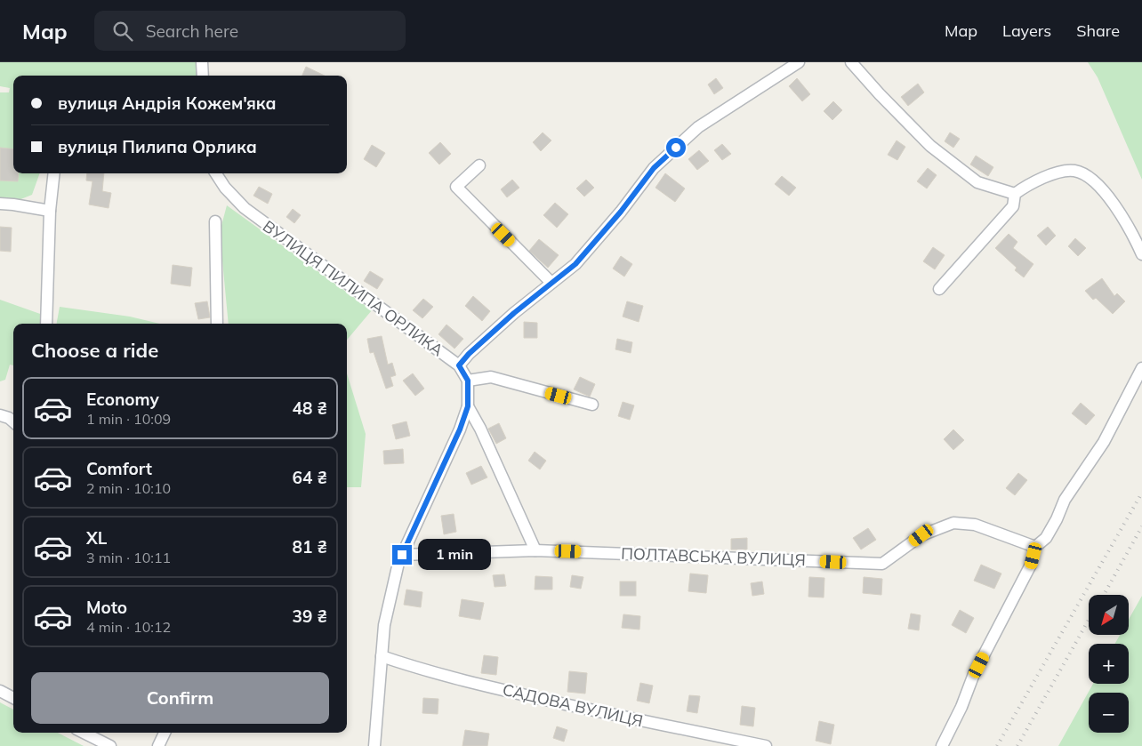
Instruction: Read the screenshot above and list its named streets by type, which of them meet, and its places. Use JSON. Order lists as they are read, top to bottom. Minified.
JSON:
{"streets":{"street":["ВУЛИЦЯ ПИЛИПА ОРЛИКА","ПОЛТАВСЬКА ВУЛИЦЯ","САДОВА ВУЛИЦЯ"]},"north":"bottom left","page":{"header":"Map","search":"Search here","nav":["Map","Layers","Share"],"banner":["вулиця Андрія Кожем'яка","вулиця Пилипа Орлика"],"heading":"Choose a ride","list":[{"name":"Economy","note":"1 min · 10:09","value":"48 ₴"},{"name":"Comfort","note":"2 min · 10:10","value":"64 ₴"},{"name":"XL","note":"3 min · 10:11","value":"81 ₴"},{"name":"Moto","note":"4 min · 10:12","value":"39 ₴"}],"bubble":"1 min","map_buttons":["+","−"],"buttons":"Confirm"}}
